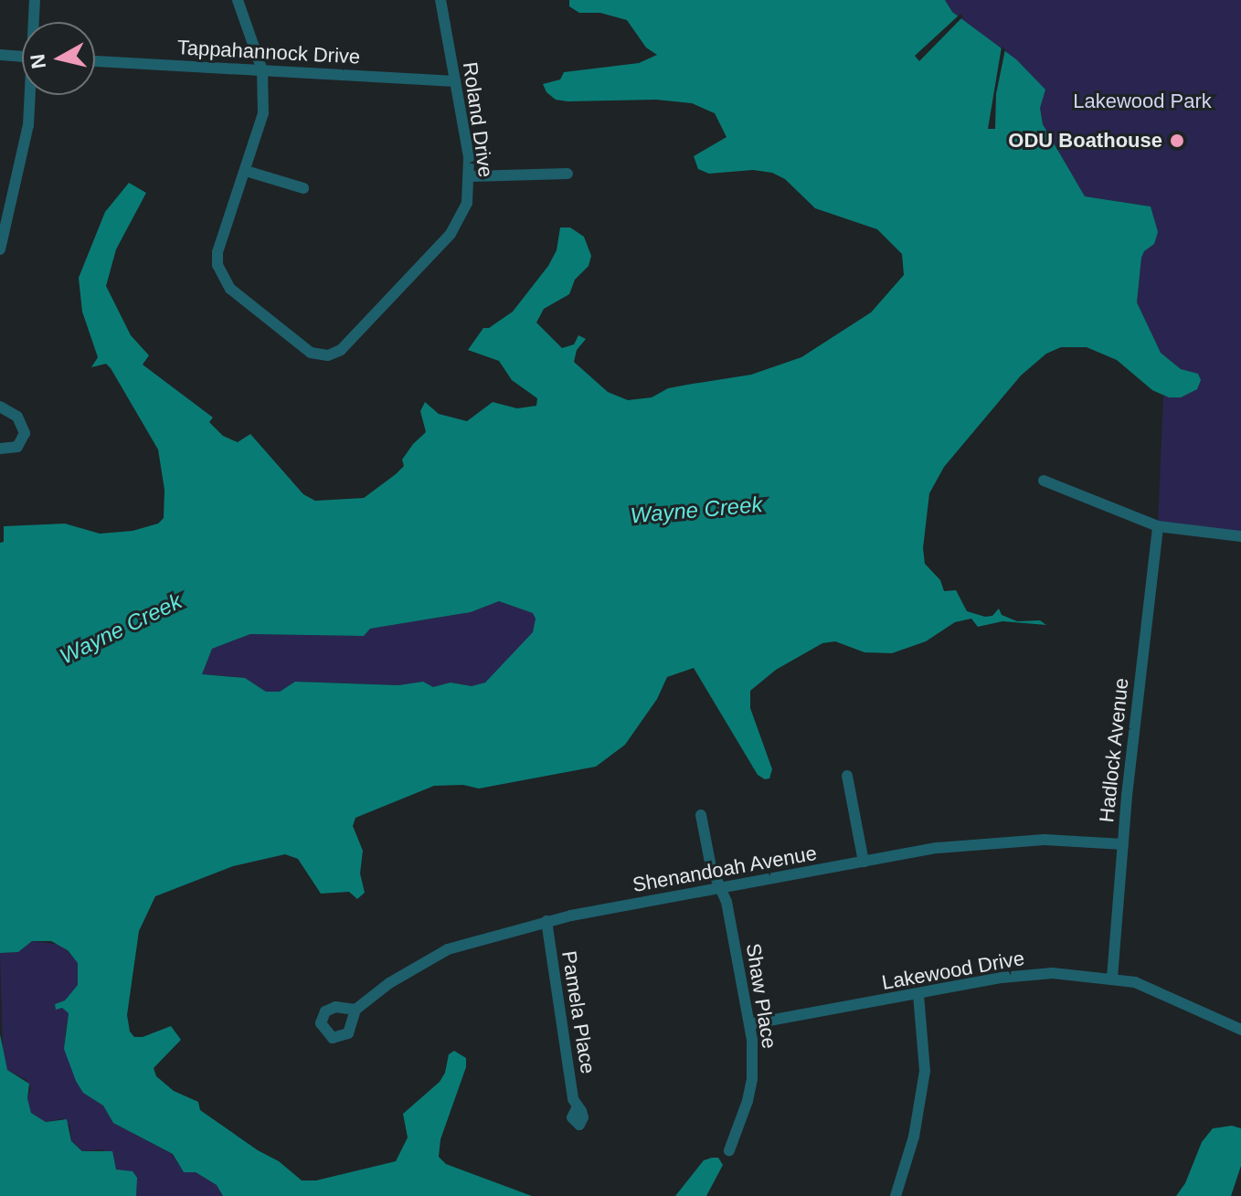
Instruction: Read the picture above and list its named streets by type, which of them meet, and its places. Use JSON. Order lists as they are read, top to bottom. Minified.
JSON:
{"streets":{"street":["Tappahannock Drive","Roland Drive","Hadlock Avenue","Shenandoah Avenue","Lakewood Drive","Shaw Place","Pamela Place"]},"crossings":[["Tappahannock Drive","Roland Drive"],["Hadlock Avenue","Shenandoah Avenue"],["Hadlock Avenue","Lakewood Drive"],["Shenandoah Avenue","Shaw Place"],["Shenandoah Avenue","Pamela Place"],["Lakewood Drive","Shaw Place"]],"water":["Wayne Creek"],"parks":["Lakewood Park"],"places":["ODU Boathouse"],"north":"left"}
